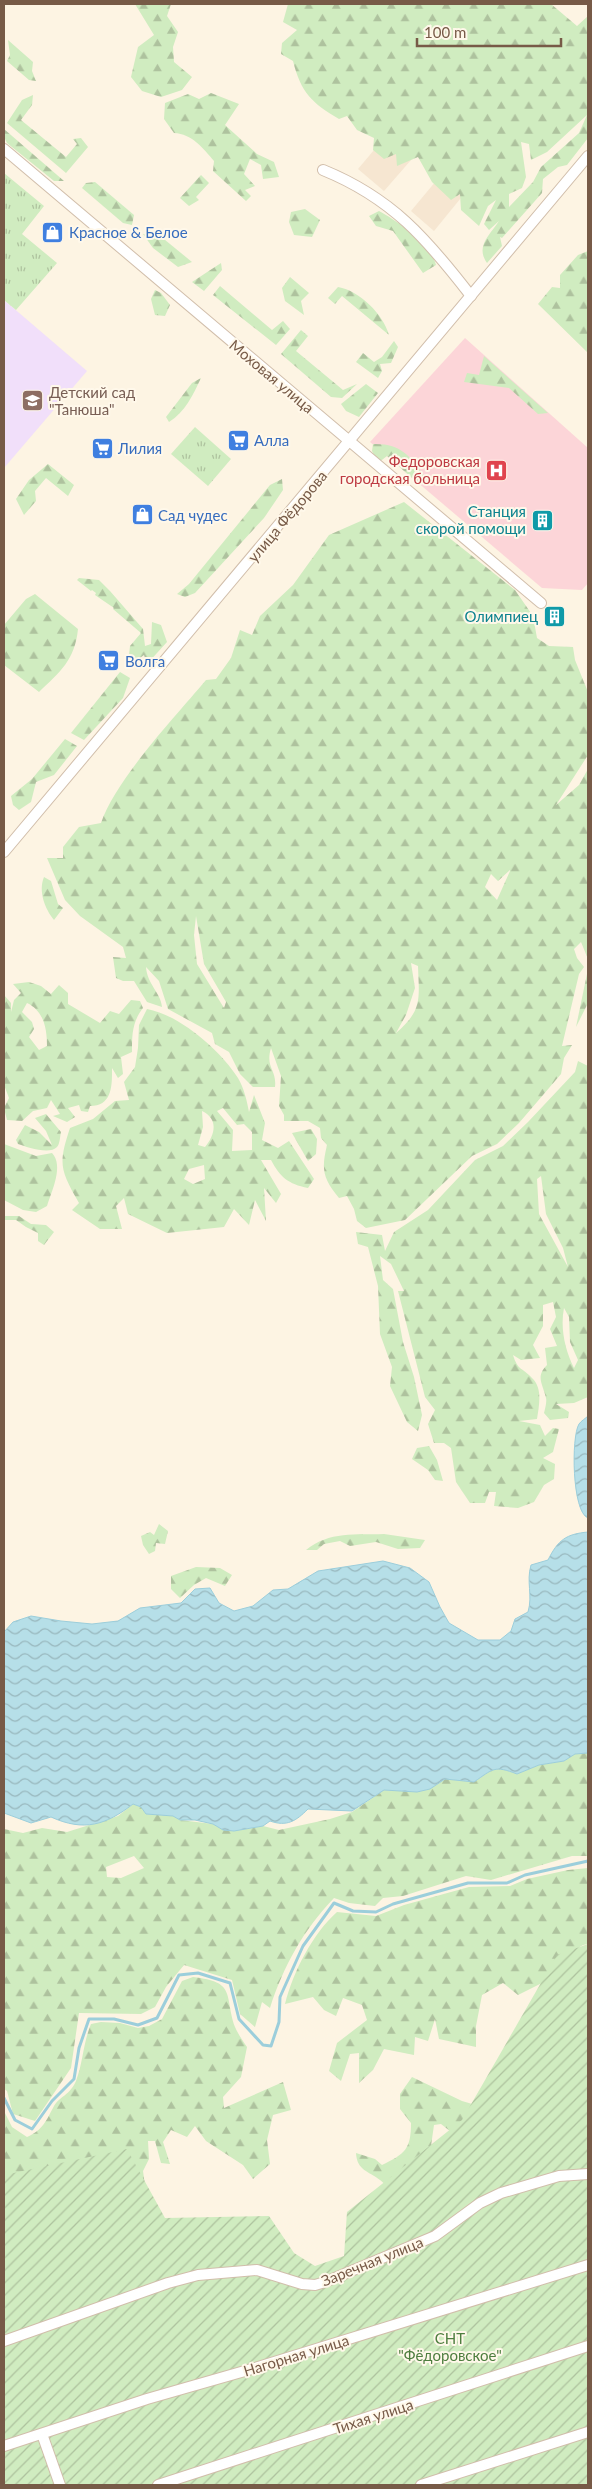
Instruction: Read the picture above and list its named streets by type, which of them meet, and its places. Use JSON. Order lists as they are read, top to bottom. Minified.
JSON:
{"streets":{"street":["Моховая улица","улица Фёдорова","Заречная улица","Нагорная улица","Тихая улица"]},"crossings":[["Моховая улица","улица Фёдорова"]],"parks":["СНТ \"Фёдоровское\""],"places":{"shop":["Красное & Белое","Сад чудес"],"school or university":["Детский сад \"Танюша\""],"supermarket":["Алла","Лилия","Волга"],"hospital":["Федоровская городская больница"],"building":["Станция скорой помощи","Олимпиец"]},"scale_bar":"100 m"}
